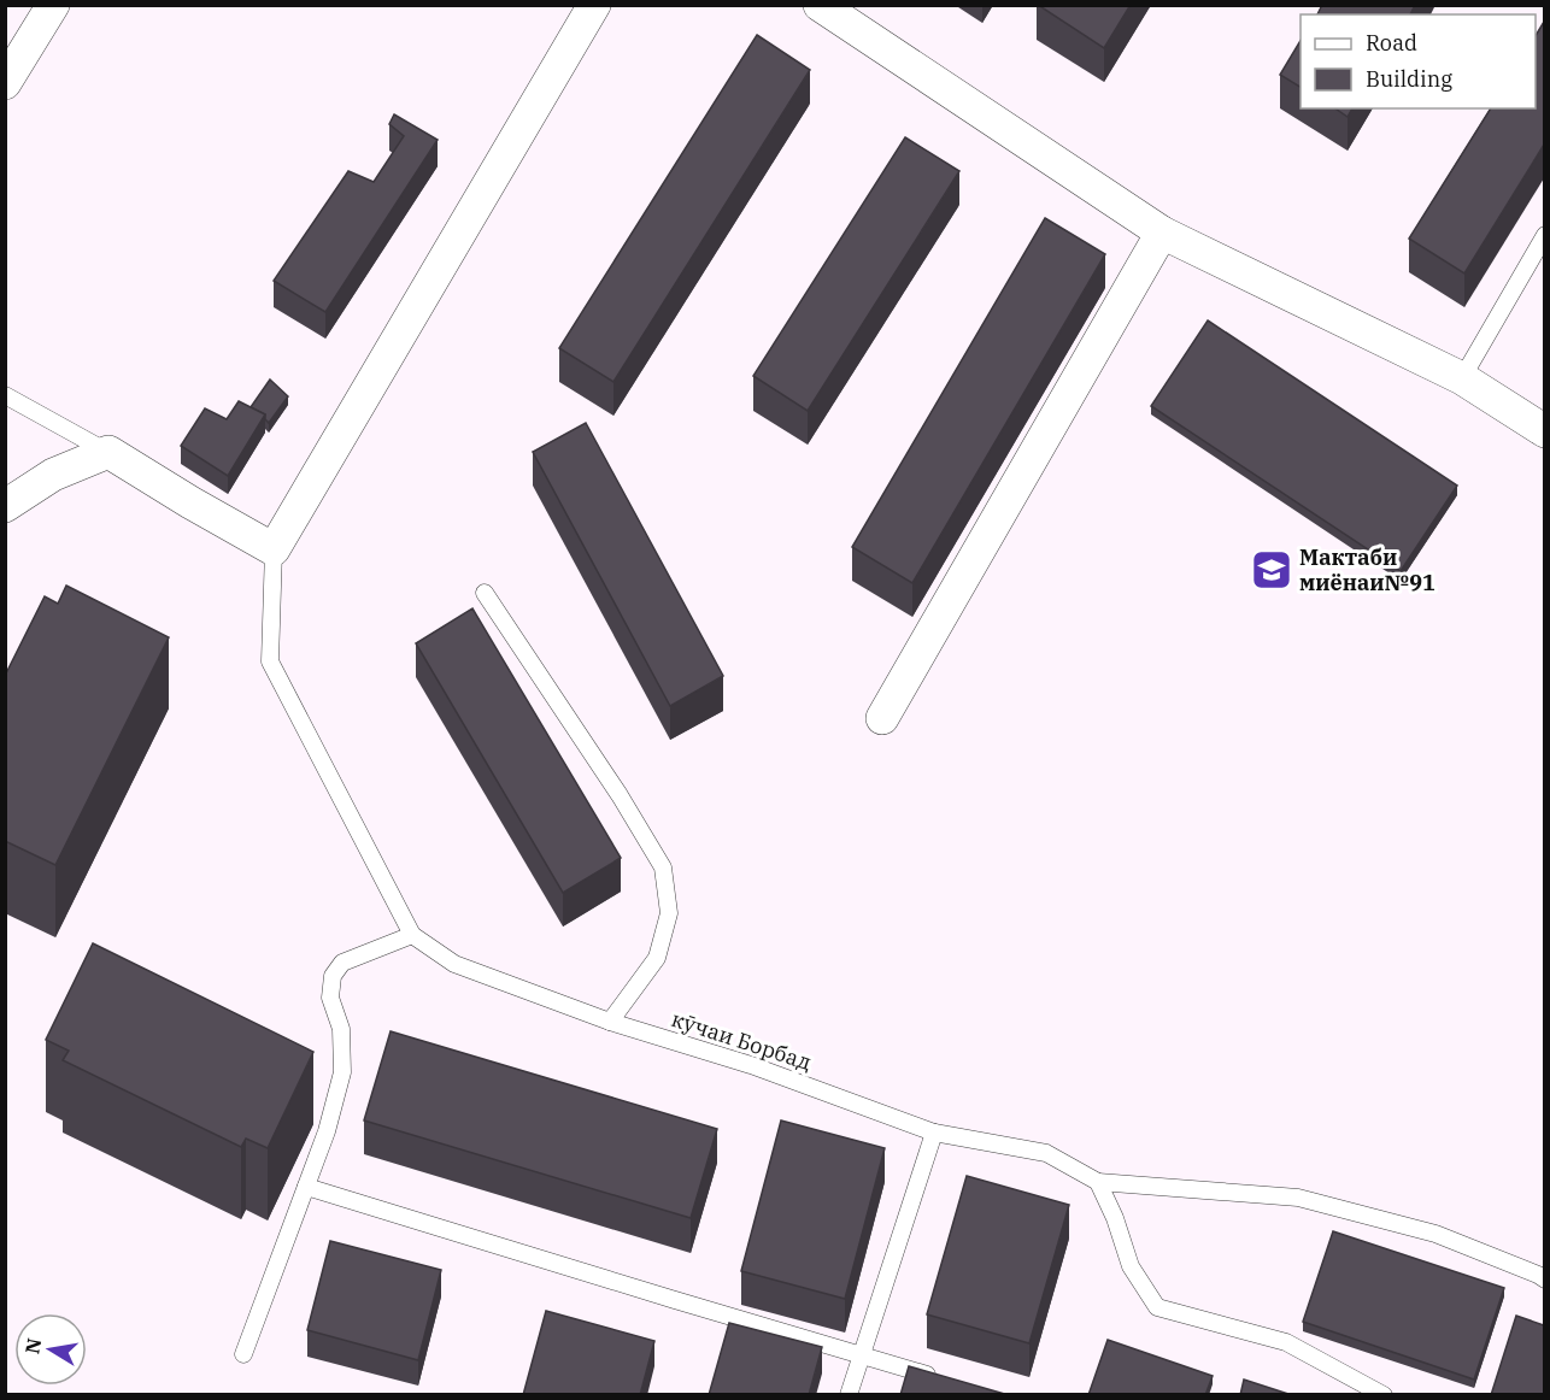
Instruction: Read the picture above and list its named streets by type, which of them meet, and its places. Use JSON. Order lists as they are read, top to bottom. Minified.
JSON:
{"streets":{"lane":["кӯчаи Борбад"]},"places":{"school or university":["Мактаби миёнаи№91"]},"legend":["Road","Building"],"north":"left"}
